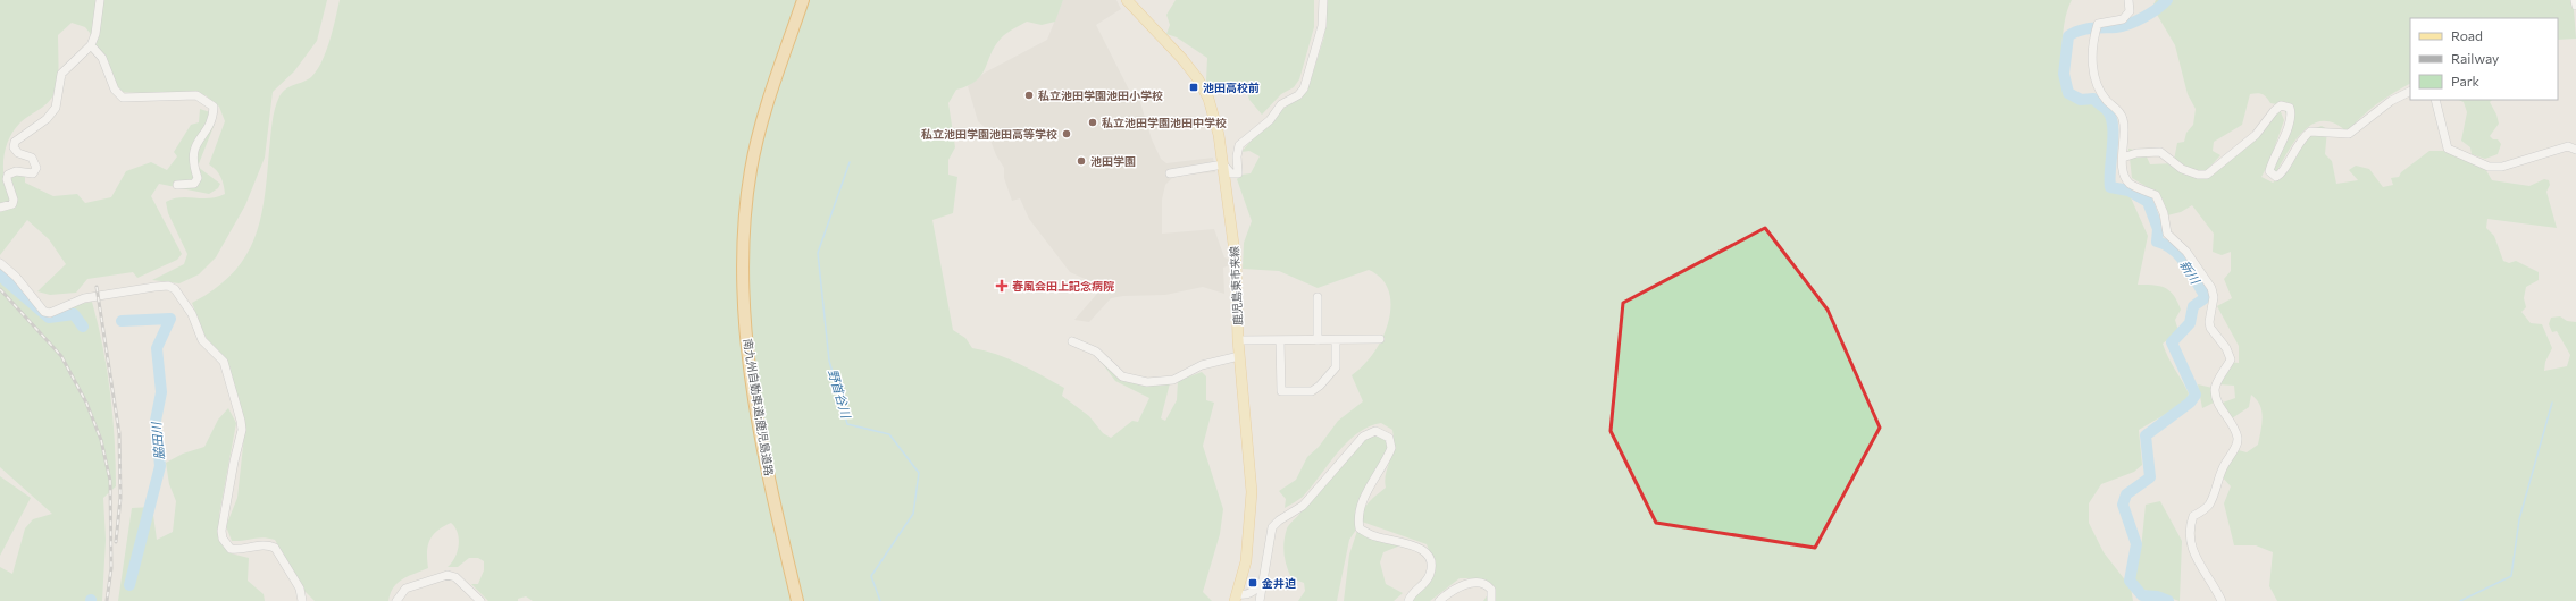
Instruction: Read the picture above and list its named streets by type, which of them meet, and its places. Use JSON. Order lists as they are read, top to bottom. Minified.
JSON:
{"streets":{"highway":["南九州自動車道;鹿児島道路"],"main road":["鹿児島東市来線"]},"water":["新川","野首谷川","脇田川"],"places":{"transit":["池田高校前","金井迫"],"other":["私立池田学園池田小学校","私立池田学園池田中学校","私立池田学園池田高等学校","池田学園"],"health":["春風会田上記念病院"]},"legend":["Road","Railway","Park"]}
